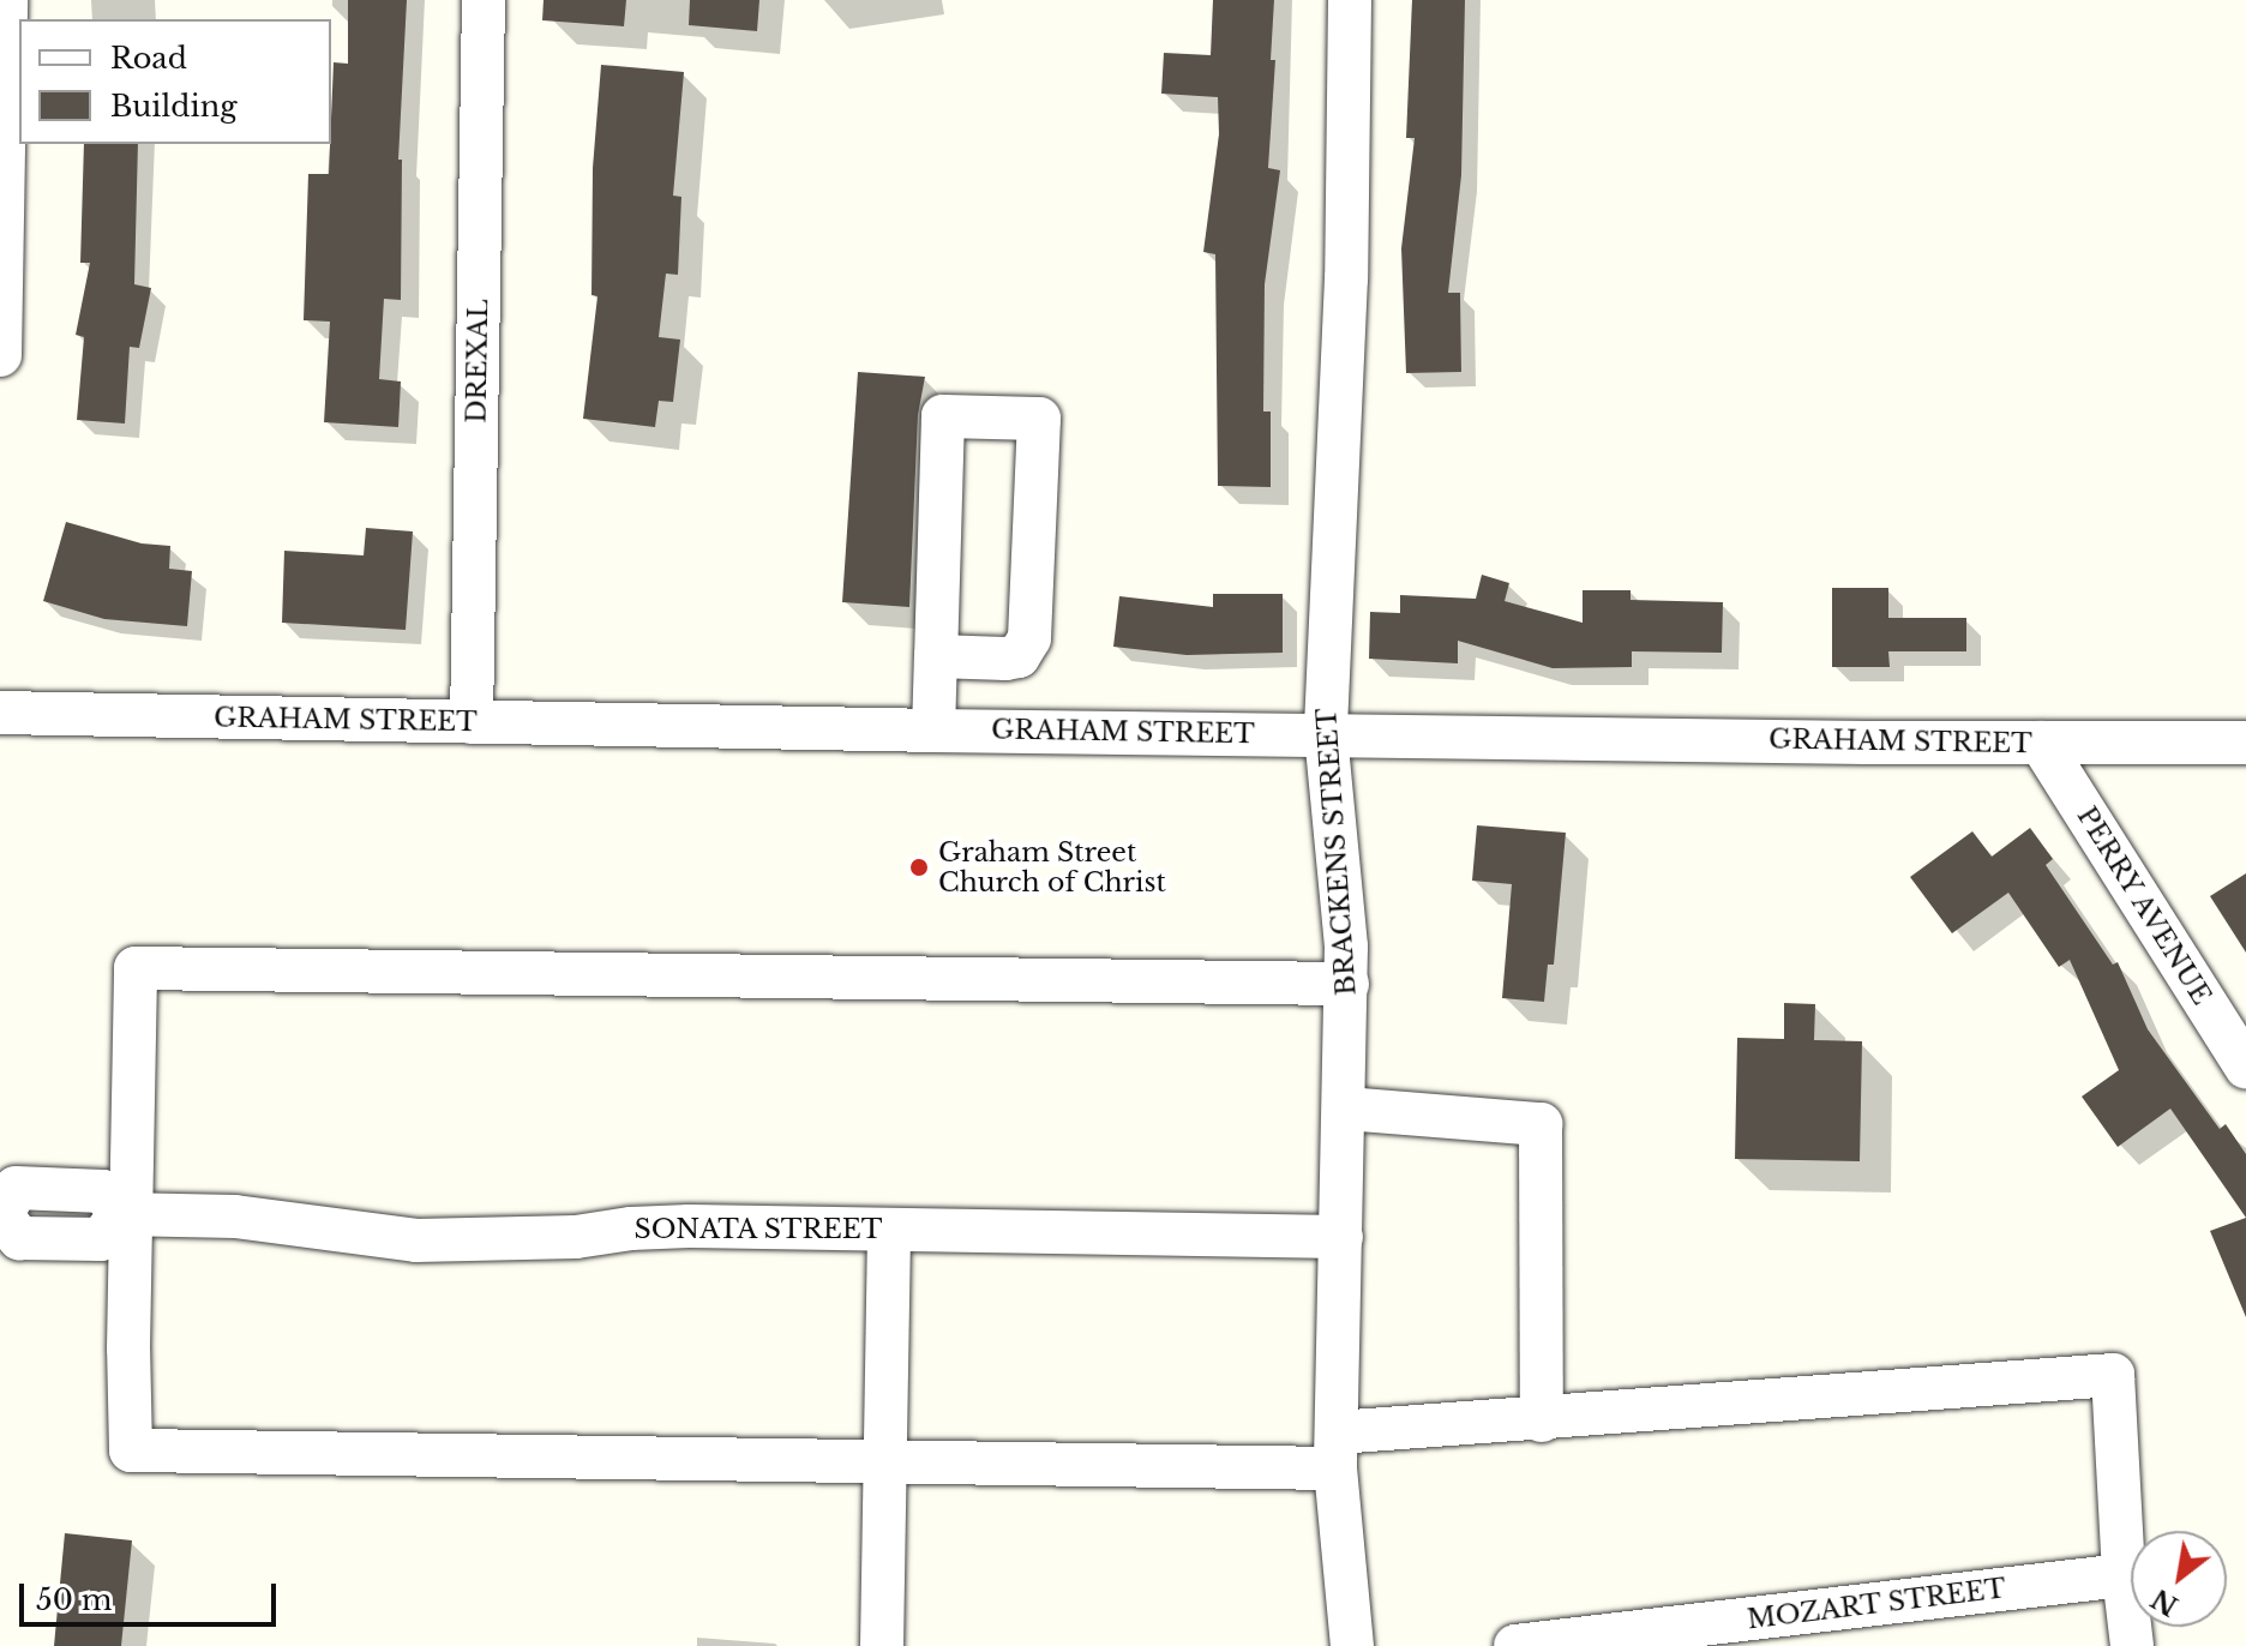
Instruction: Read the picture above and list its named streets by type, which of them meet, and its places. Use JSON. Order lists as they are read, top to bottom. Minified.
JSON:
{"streets":{"street":["DREXAL","GRAHAM STREET","BRACKENS STREET","PERRY AVENUE","SONATA STREET","MOZART STREET"]},"crossings":[["DREXAL","GRAHAM STREET"],["GRAHAM STREET","BRACKENS STREET"],["GRAHAM STREET","PERRY AVENUE"],["BRACKENS STREET","SONATA STREET"]],"places":["Graham Street Church of Christ"],"legend":["Road","Building"],"scale_bar":"50 m","north":"bottom left"}
